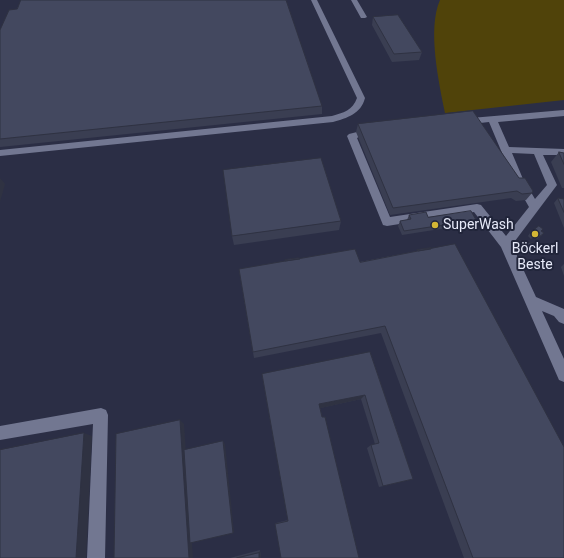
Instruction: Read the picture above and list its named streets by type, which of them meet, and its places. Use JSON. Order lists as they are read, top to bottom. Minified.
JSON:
{"places":["SuperWash","Böckerl Beste"]}
